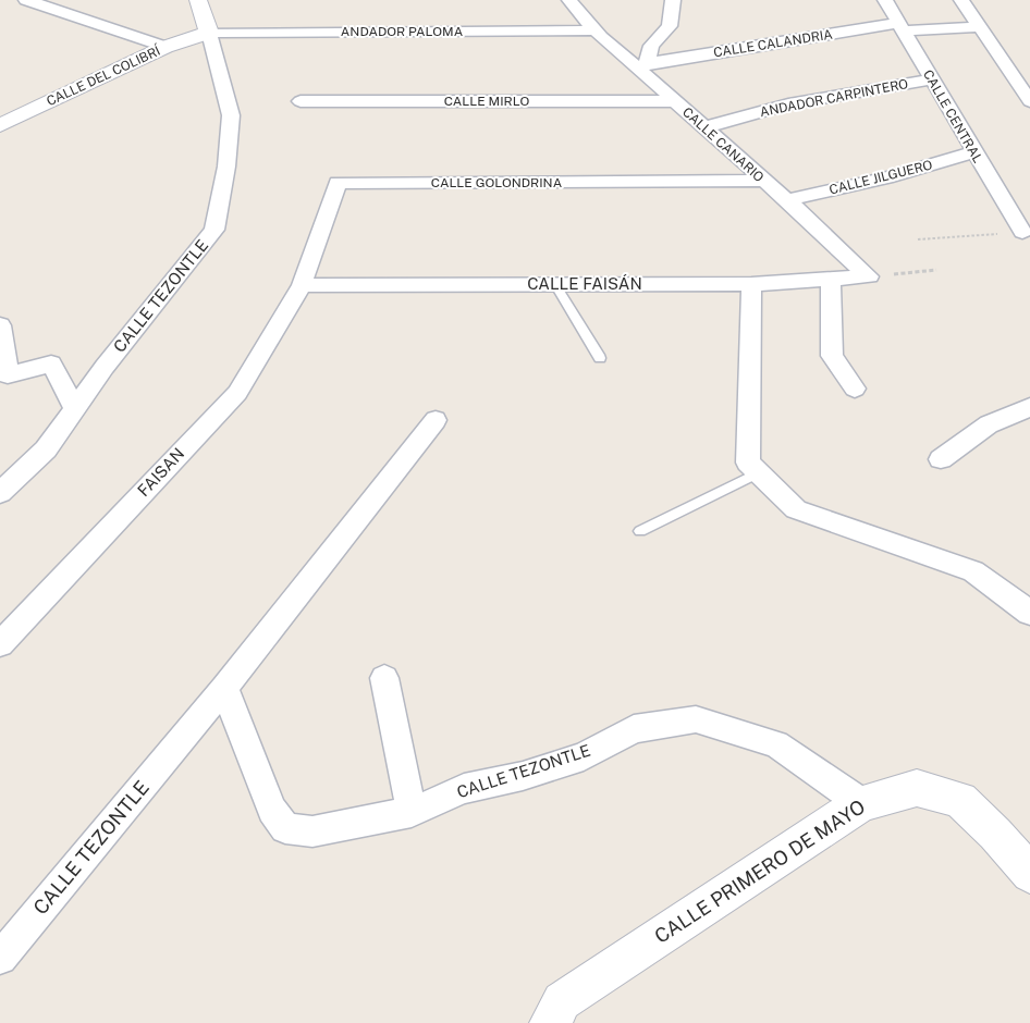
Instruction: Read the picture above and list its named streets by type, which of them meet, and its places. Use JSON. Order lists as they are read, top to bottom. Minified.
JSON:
{"streets":{"street":["ANDADOR PALOMA","CALLE CALANDRIA","CALLE DEL COLIBRÍ","ANDADOR CARPINTERO","CALLE MIRLO","CALLE CENTRAL","CALLE CANARIO","CALLE JILGUERO","CALLE GOLONDRINA","CALLE FAISÁN","CALLE TEZONTLE","FAISAN","CALLE PRIMERO DE MAYO"]},"crossings":[["ANDADOR PALOMA","CALLE DEL COLIBRÍ"],["ANDADOR PALOMA","CALLE CANARIO"],["ANDADOR PALOMA","CALLE TEZONTLE"],["CALLE CALANDRIA","CALLE CENTRAL"],["CALLE CALANDRIA","CALLE CANARIO"],["CALLE DEL COLIBRÍ","CALLE TEZONTLE"],["ANDADOR CARPINTERO","CALLE CENTRAL"],["ANDADOR CARPINTERO","CALLE CANARIO"],["CALLE MIRLO","CALLE CANARIO"],["CALLE CENTRAL","CALLE JILGUERO"],["CALLE CANARIO","CALLE JILGUERO"],["CALLE CANARIO","CALLE GOLONDRINA"],["CALLE CANARIO","CALLE FAISÁN"],["CALLE GOLONDRINA","CALLE FAISÁN"],["CALLE GOLONDRINA","FAISAN"],["CALLE FAISÁN","FAISAN"],["CALLE TEZONTLE","CALLE PRIMERO DE MAYO"]]}
